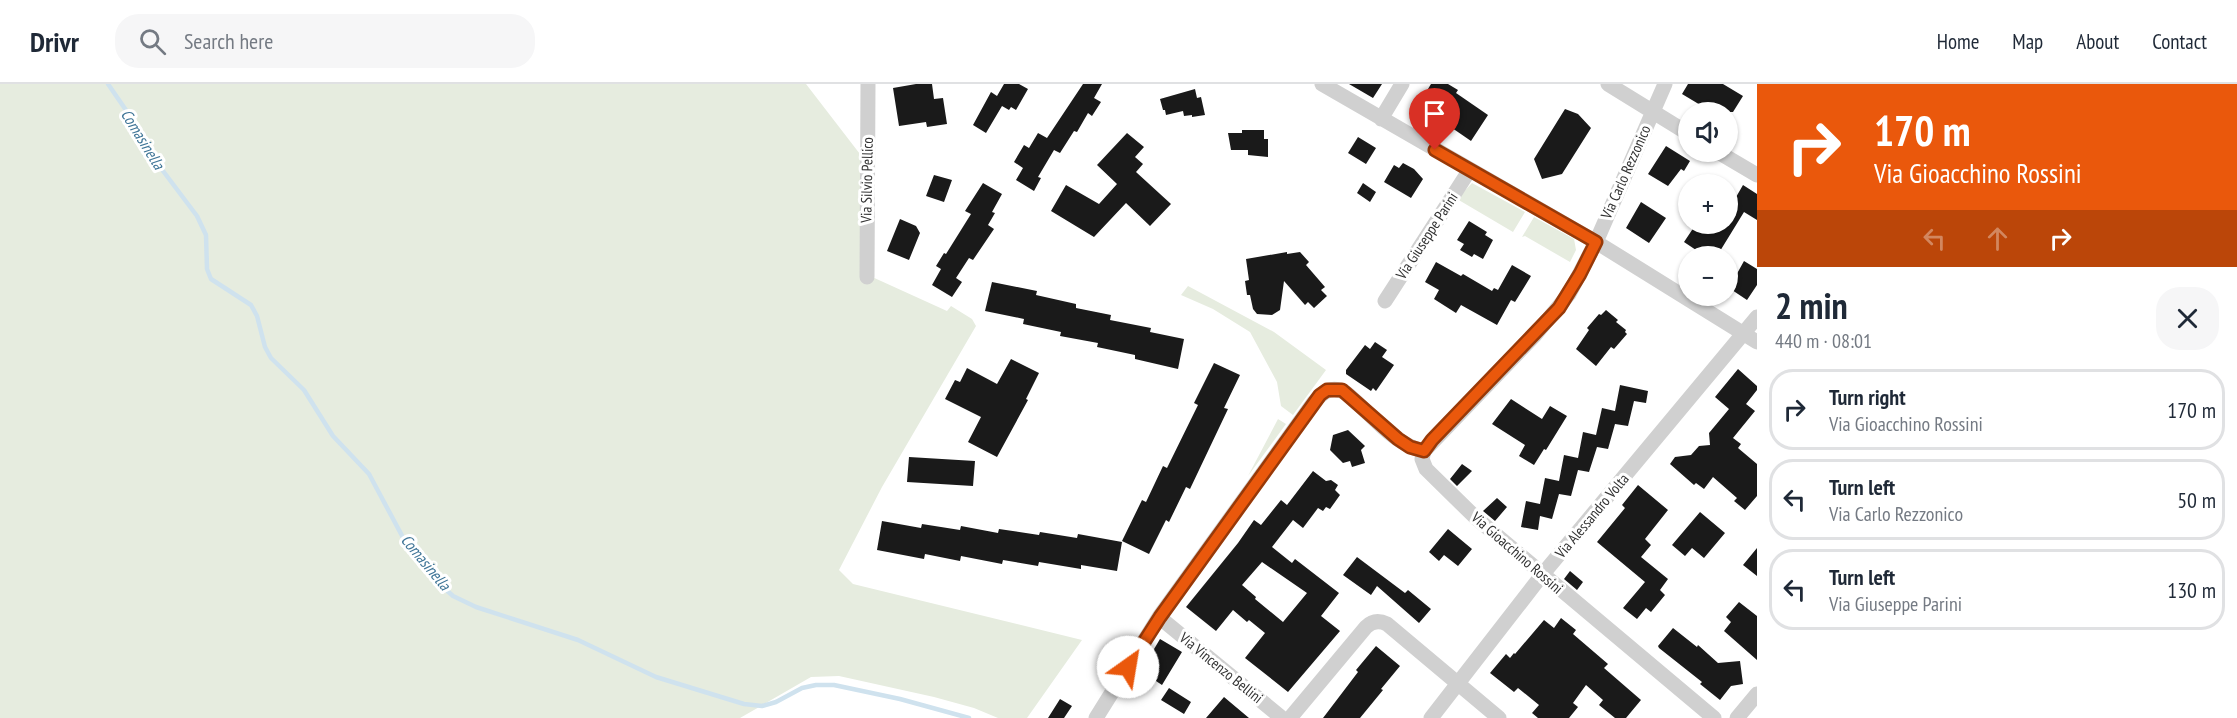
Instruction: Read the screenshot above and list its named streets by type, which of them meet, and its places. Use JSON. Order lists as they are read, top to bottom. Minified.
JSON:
{"streets":{"street":["Via Carlo Rezzonico","Via Silvio Pellico","Via Giuseppe Parini","Via Alessandro Volta","Via Gioacchino Rossini","Via Vincenzo Bellini"]},"crossings":[["Via Carlo Rezzonico","Via Gioacchino Rossini"],["Via Alessandro Volta","Via Gioacchino Rossini"]],"water":["Comasinella"],"page":{"header":"Drivr","search":"Search here","nav":["Home","Map","About","Contact"],"turn":["170 m","Via Gioacchino Rossini"],"map_buttons":["+","−"],"heading":["2 min","440 m · 08:01"],"list":[{"name":"Turn right","note":"Via Gioacchino Rossini","value":"170 m"},{"name":"Turn left","note":"Via Carlo Rezzonico","value":"50 m"},{"name":"Turn left","note":"Via Giuseppe Parini","value":"130 m"}]}}
